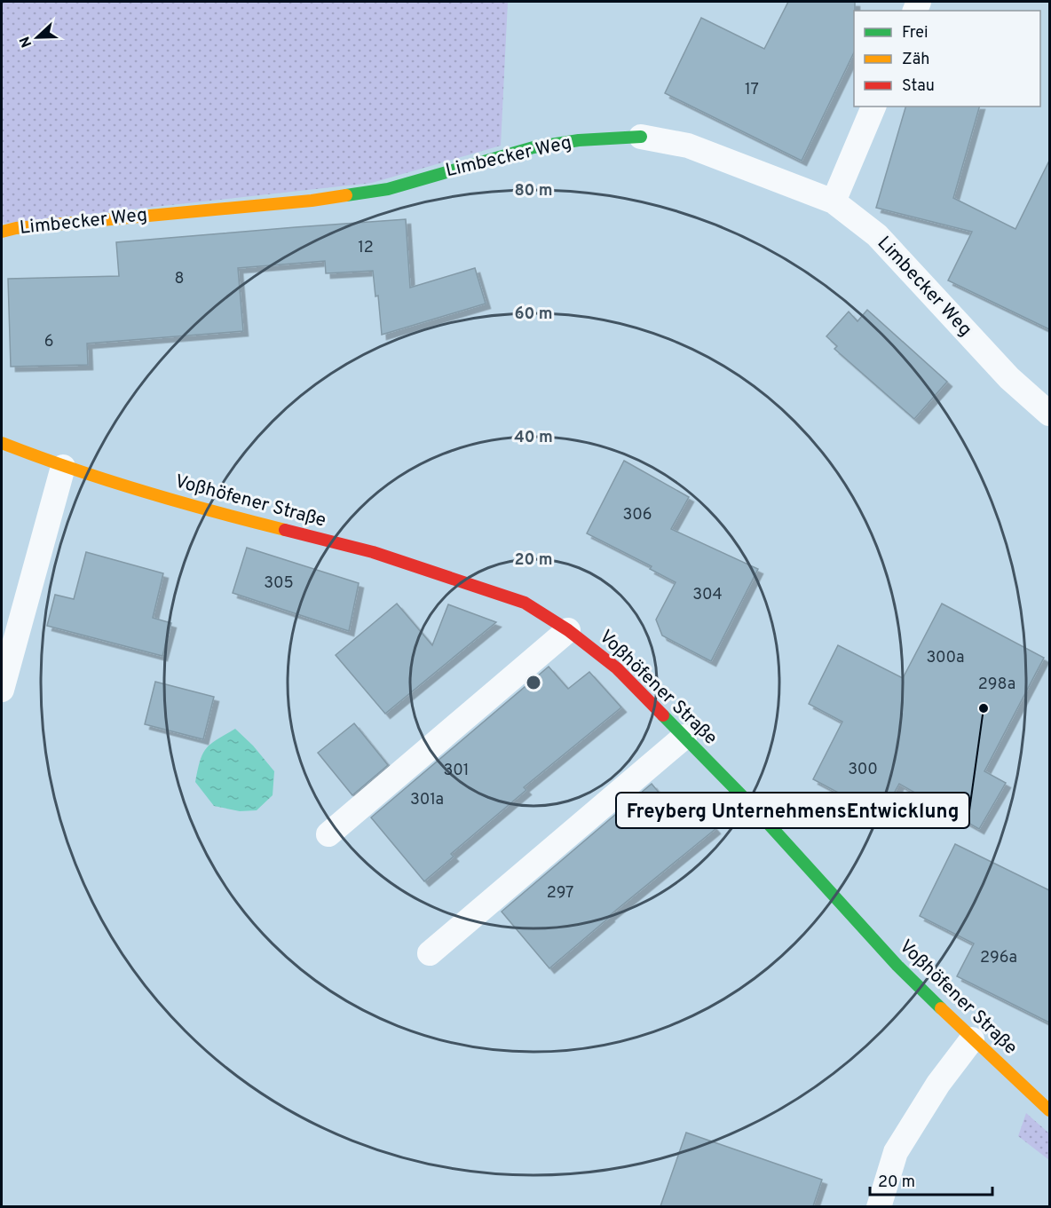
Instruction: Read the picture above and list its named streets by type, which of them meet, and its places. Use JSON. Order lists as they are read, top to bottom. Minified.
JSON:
{"streets":{"street":["Limbecker Weg","Voßhöfener Straße"]},"places":["Freyberg UnternehmensEntwicklung"],"house_numbers":["17","12","8","6","306","305","304","300a","298a","300","301","301a","297","296a"],"legend":["Frei","Zäh","Stau"],"scale_bar":"20 m","north":"left","rings":["80 m","60 m","40 m","20 m"]}
